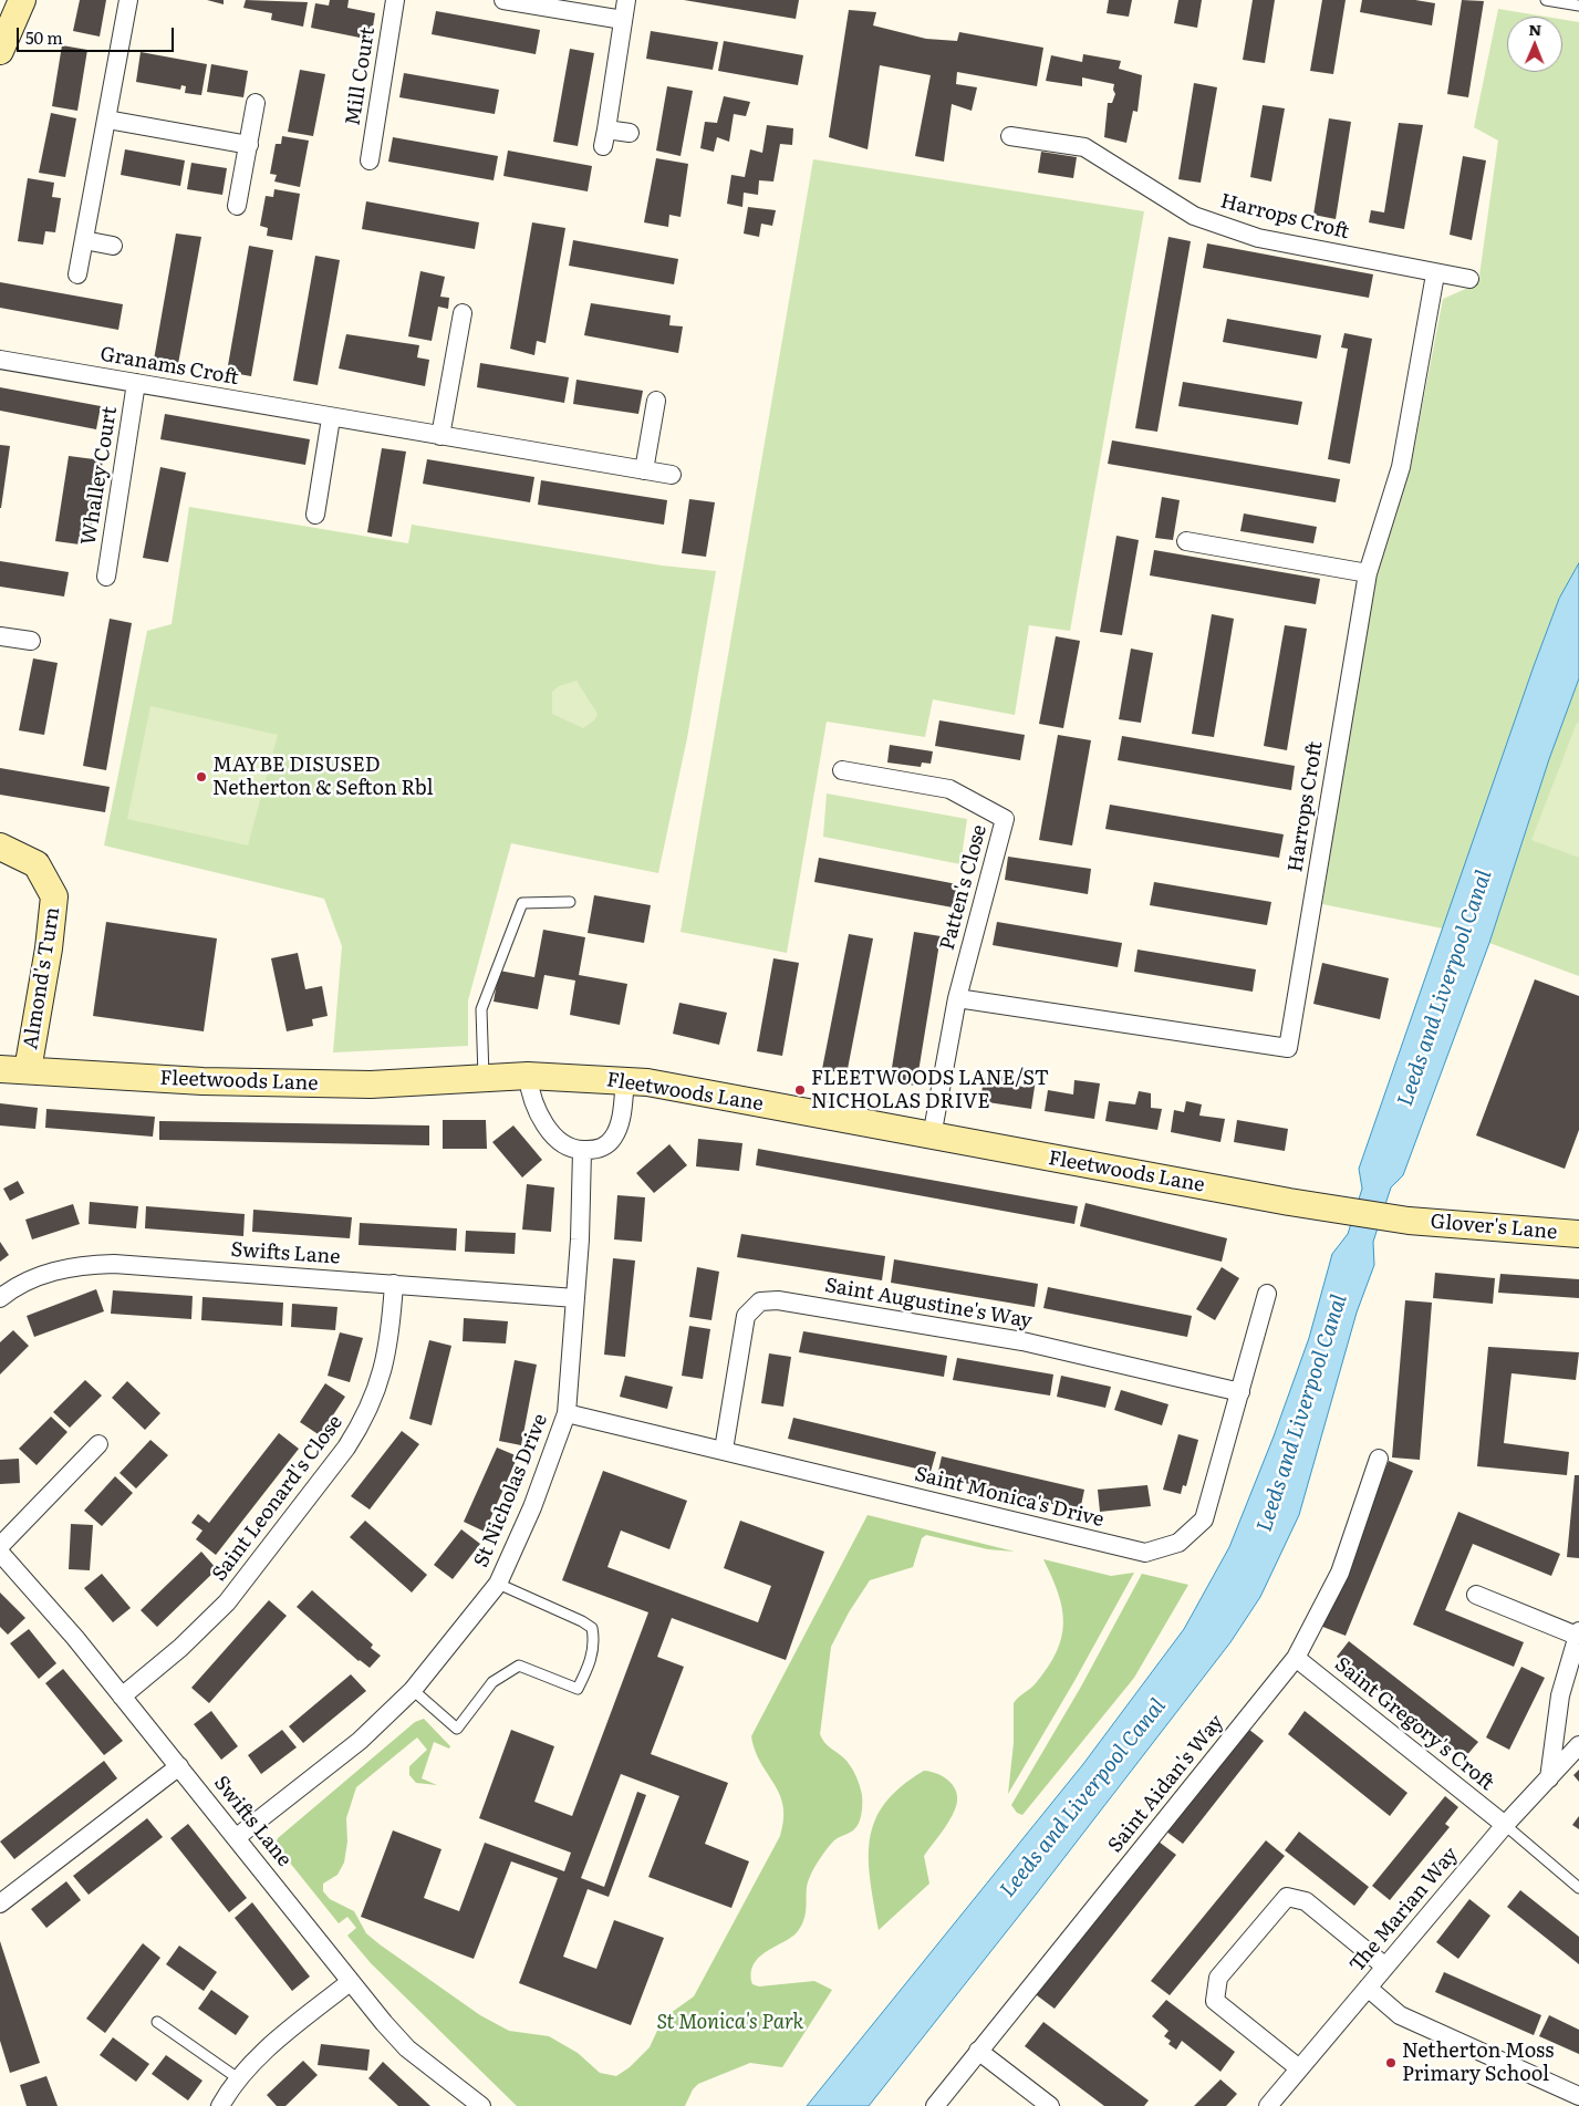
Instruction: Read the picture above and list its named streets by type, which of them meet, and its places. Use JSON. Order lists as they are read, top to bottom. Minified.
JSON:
{"streets":{"street":["Mill Court","Harrops Croft","Granams Croft","Whalley Court","Patten's Close","Almond's Turn","Fleetwoods Lane","Glover's Lane","Swifts Lane","Saint Augustine's Way","St Nicholas Drive","Saint Monica's Drive","Saint Leonard's Close","Saint Gregory's Croft","Saint Aidan's Way","The Marian Way"]},"crossings":[["Harrops Croft","Patten's Close"],["Granams Croft","Whalley Court"],["Patten's Close","Fleetwoods Lane"],["Almond's Turn","Fleetwoods Lane"],["Fleetwoods Lane","Glover's Lane"],["Swifts Lane","St Nicholas Drive"],["Swifts Lane","Saint Leonard's Close"],["Saint Augustine's Way","Saint Monica's Drive"],["St Nicholas Drive","Saint Monica's Drive"],["Saint Gregory's Croft","Saint Aidan's Way"],["Saint Gregory's Croft","The Marian Way"]],"water":["Leeds and Liverpool Canal"],"parks":["St Monica's Park"],"places":["MAYBE DISUSED Netherton & Sefton Rbl","FLEETWOODS LANE/ST NICHOLAS DRIVE","Netherton Moss Primary School"],"scale_bar":"50 m","north":"top"}
